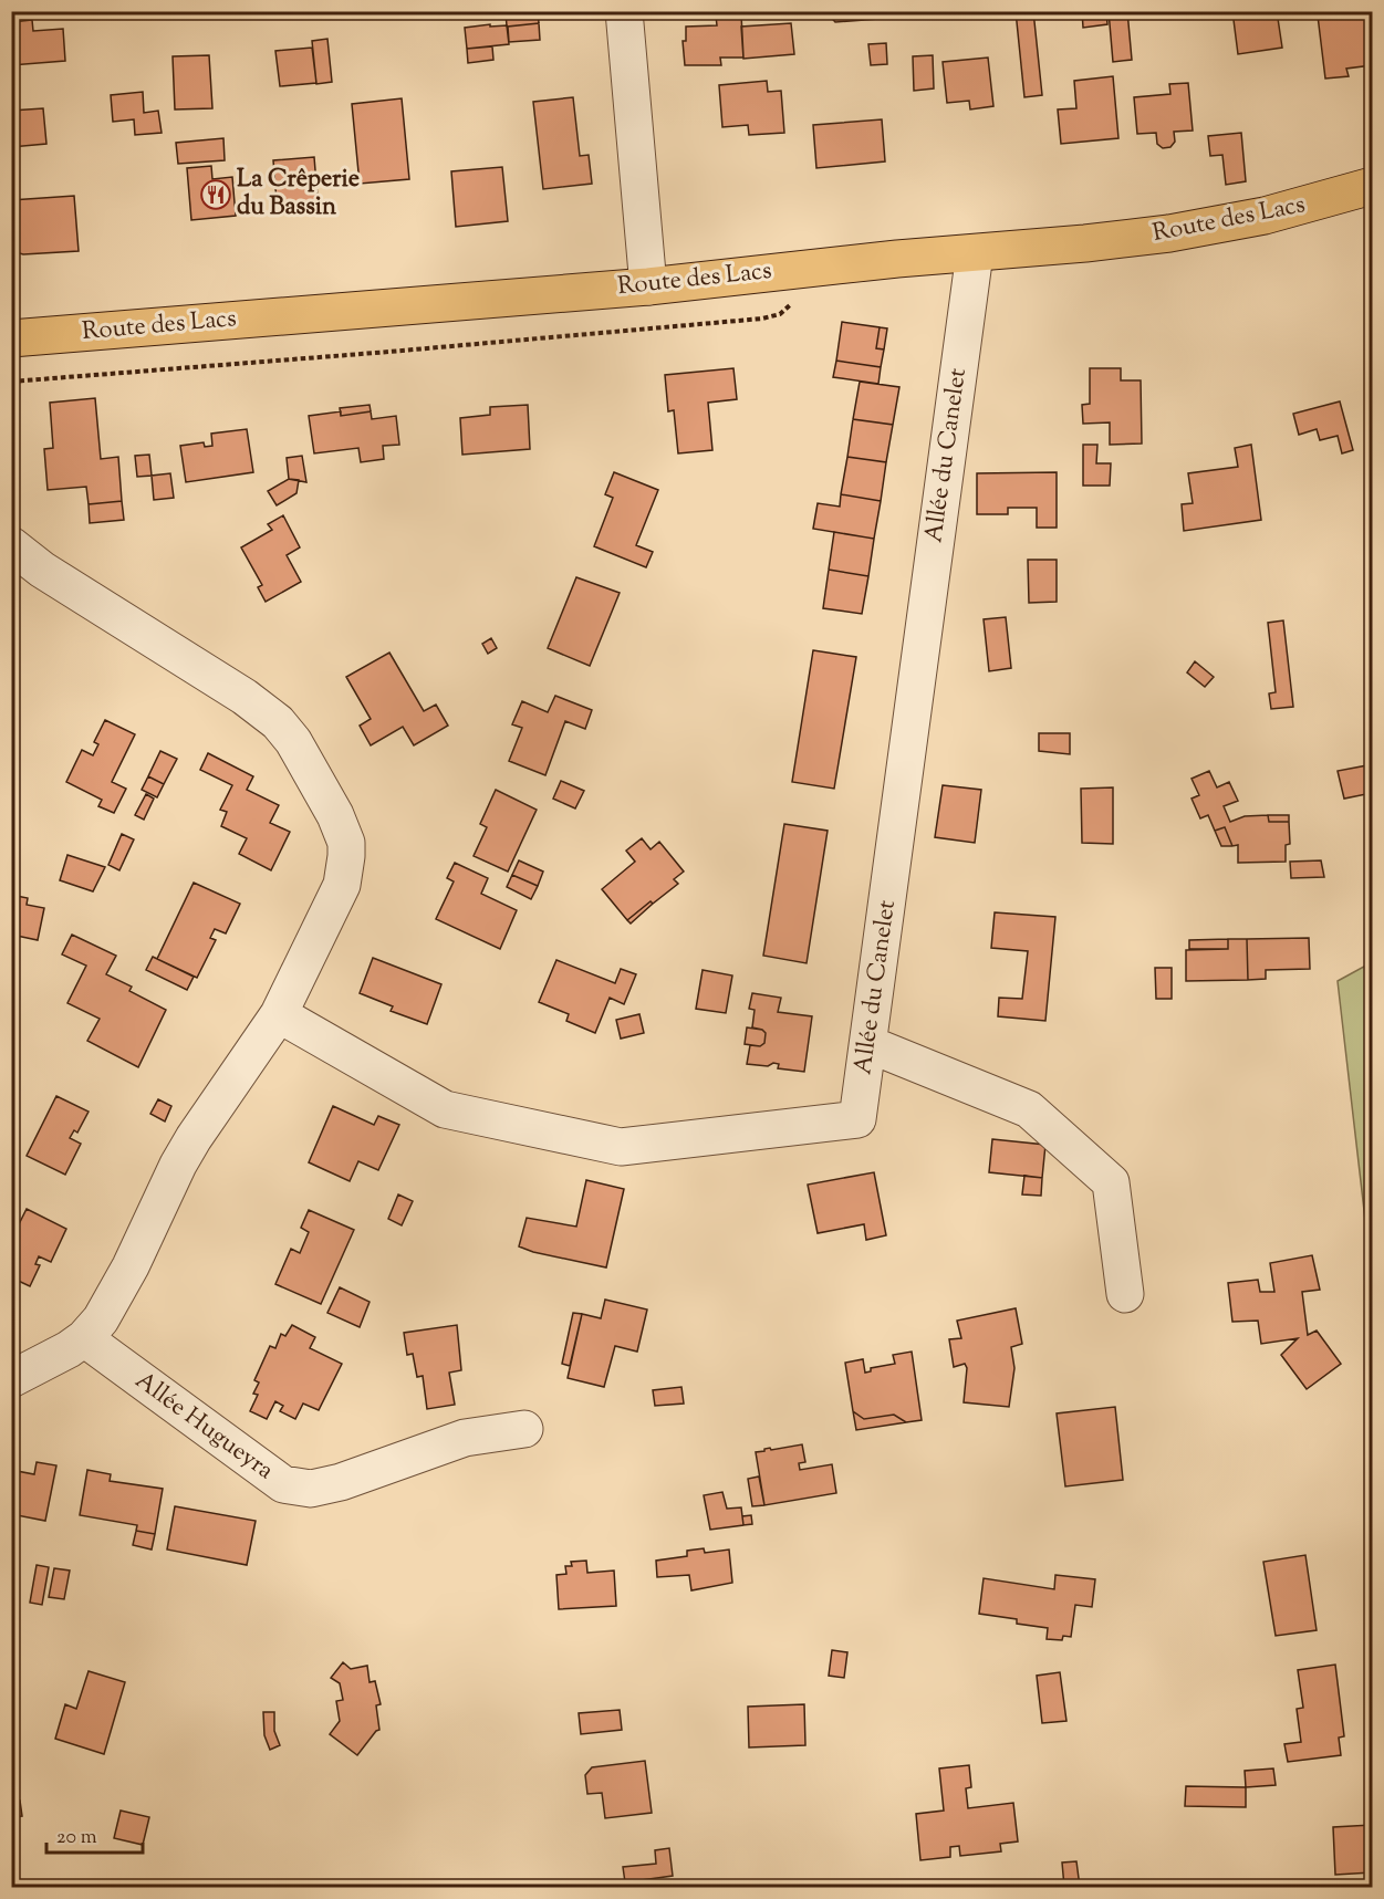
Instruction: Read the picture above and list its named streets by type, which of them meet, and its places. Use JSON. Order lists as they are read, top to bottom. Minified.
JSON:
{"streets":{"main road":["Route des Lacs"],"street":["Allée du Canelet","Allée Hugueyra"]},"crossings":[["Route des Lacs","Allée du Canelet"]],"places":{"restaurant":["La Crêperie du Bassin"]},"scale_bar":"20 m"}
